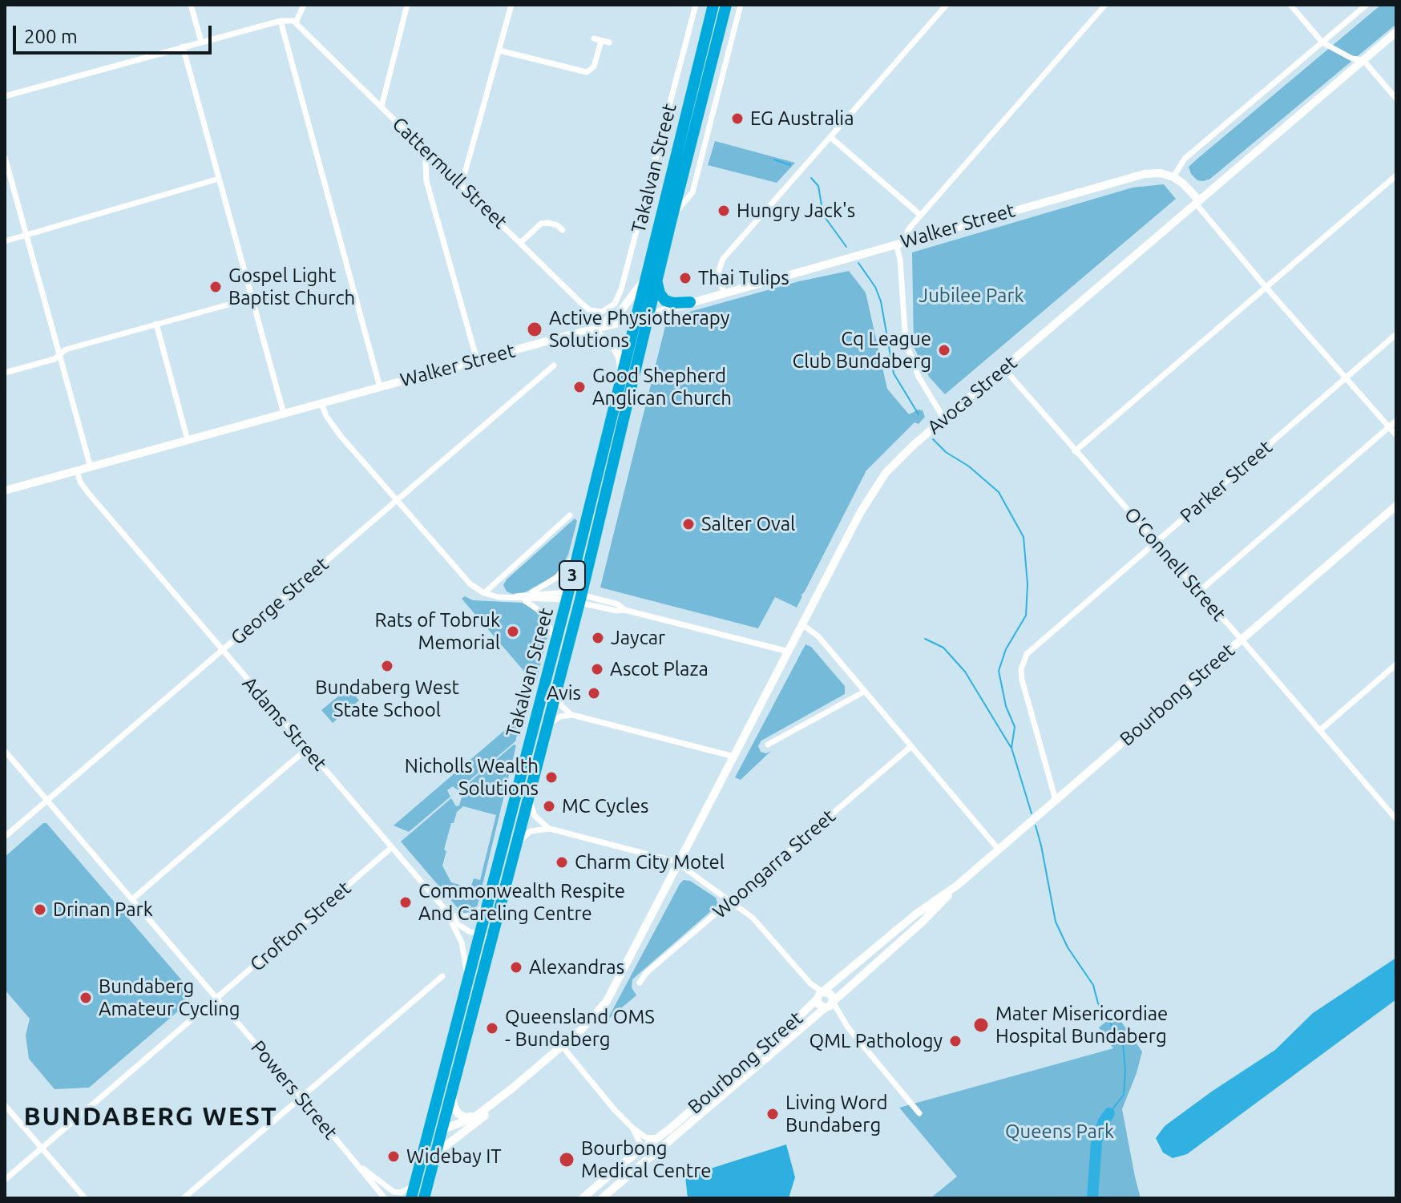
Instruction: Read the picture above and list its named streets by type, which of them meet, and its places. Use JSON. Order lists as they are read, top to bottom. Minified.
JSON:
{"streets":{"highway":["Takalvan Street","3"],"street":["Cattermull Street","Walker Street","Avoca Street","Parker Street","O'Connell Street","George Street","Bourbong Street","Adams Street","Woongarra Street","Crofton Street","Powers Street"]},"crossings":[["Takalvan Street","Cattermull Street"],["Takalvan Street","Walker Street"],["Takalvan Street","Adams Street"],["Walker Street","Adams Street"],["Avoca Street","O'Connell Street"],["Parker Street","O'Connell Street"],["Parker Street","Bourbong Street"],["O'Connell Street","Bourbong Street"],["George Street","Adams Street"],["George Street","Powers Street"],["Adams Street","Crofton Street"],["Crofton Street","Powers Street"]],"districts":["BUNDABERG WEST"],"parks":["Jubilee Park","Queens Park"],"places":["EG Australia","Hungry Jack's","Thai Tulips","Gospel Light Baptist Church","Active Physiotherapy Solutions","Cq League Club Bundaberg","Good Shepherd Anglican Church","Salter Oval","Rats of Tobruk Memorial","Jaycar","Bundaberg West State School","Ascot Plaza","Avis","Nicholls Wealth Solutions","MC Cycles","Charm City Motel","Commonwealth Respite And Careling Centre","Drinan Park","Alexandras","Bundaberg Amateur Cycling","Mater Misericordiae Hospital Bundaberg","Queensland OMS - Bundaberg","QML Pathology","Living Word Bundaberg","Widebay IT","Bourbong Medical Centre"],"scale_bar":"200 m"}
